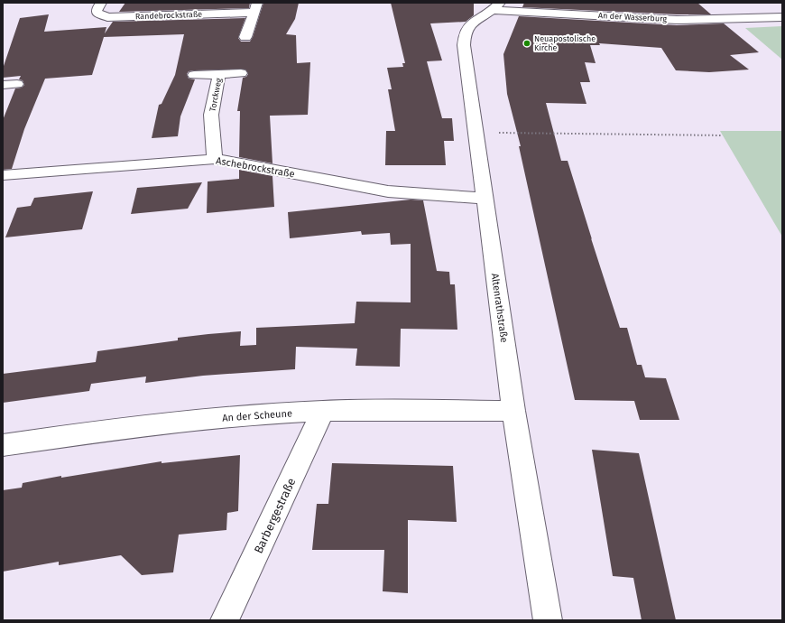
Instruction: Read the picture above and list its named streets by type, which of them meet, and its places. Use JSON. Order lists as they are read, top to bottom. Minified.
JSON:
{"streets":{"street":["Randebrockstraße","An der Wasserburg","Torckweg","Aschebrockstraße","Altenrathstraße","An der Scheune","Barbergestraße"]},"crossings":[["An der Wasserburg","Altenrathstraße"],["Torckweg","Aschebrockstraße"],["Aschebrockstraße","Altenrathstraße"],["Altenrathstraße","An der Scheune"],["An der Scheune","Barbergestraße"]],"places":["Neuapostolische Kirche"]}
